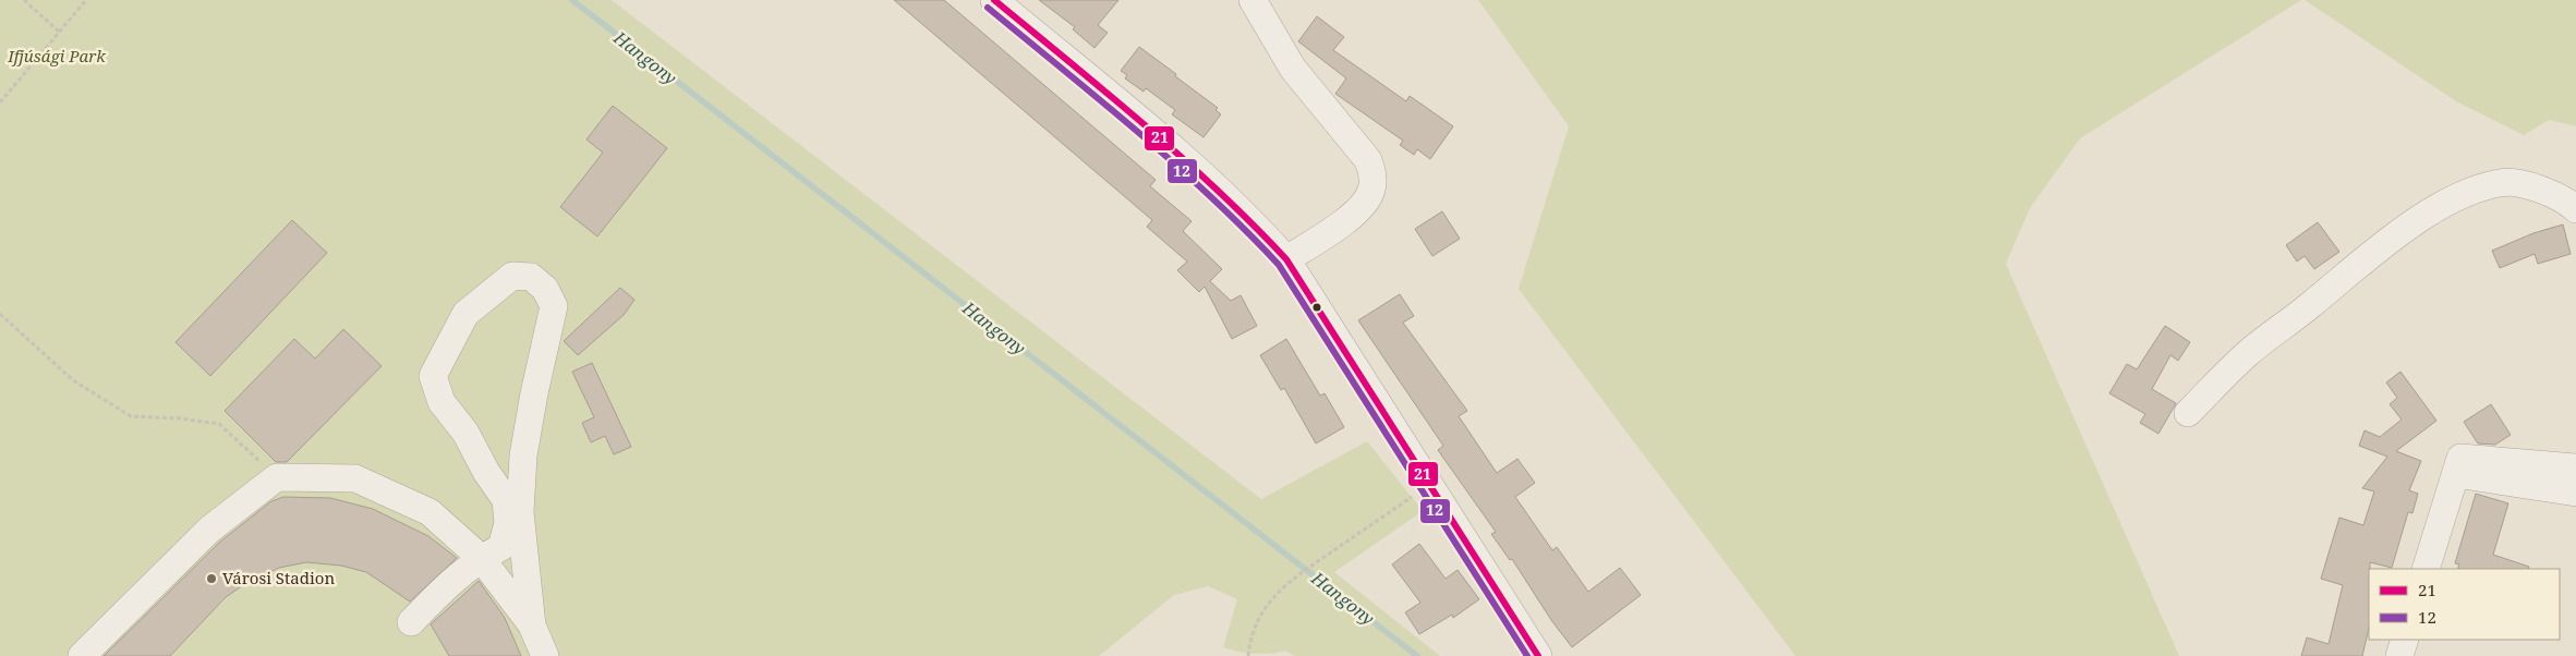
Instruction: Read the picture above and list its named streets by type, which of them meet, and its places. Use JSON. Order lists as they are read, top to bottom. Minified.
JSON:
{"water":["Hangony"],"parks":["Ifjúsági Park"],"places":["Városi Stadion"],"lines":["transit line 21","transit line 12"],"legend":["21","12"]}
